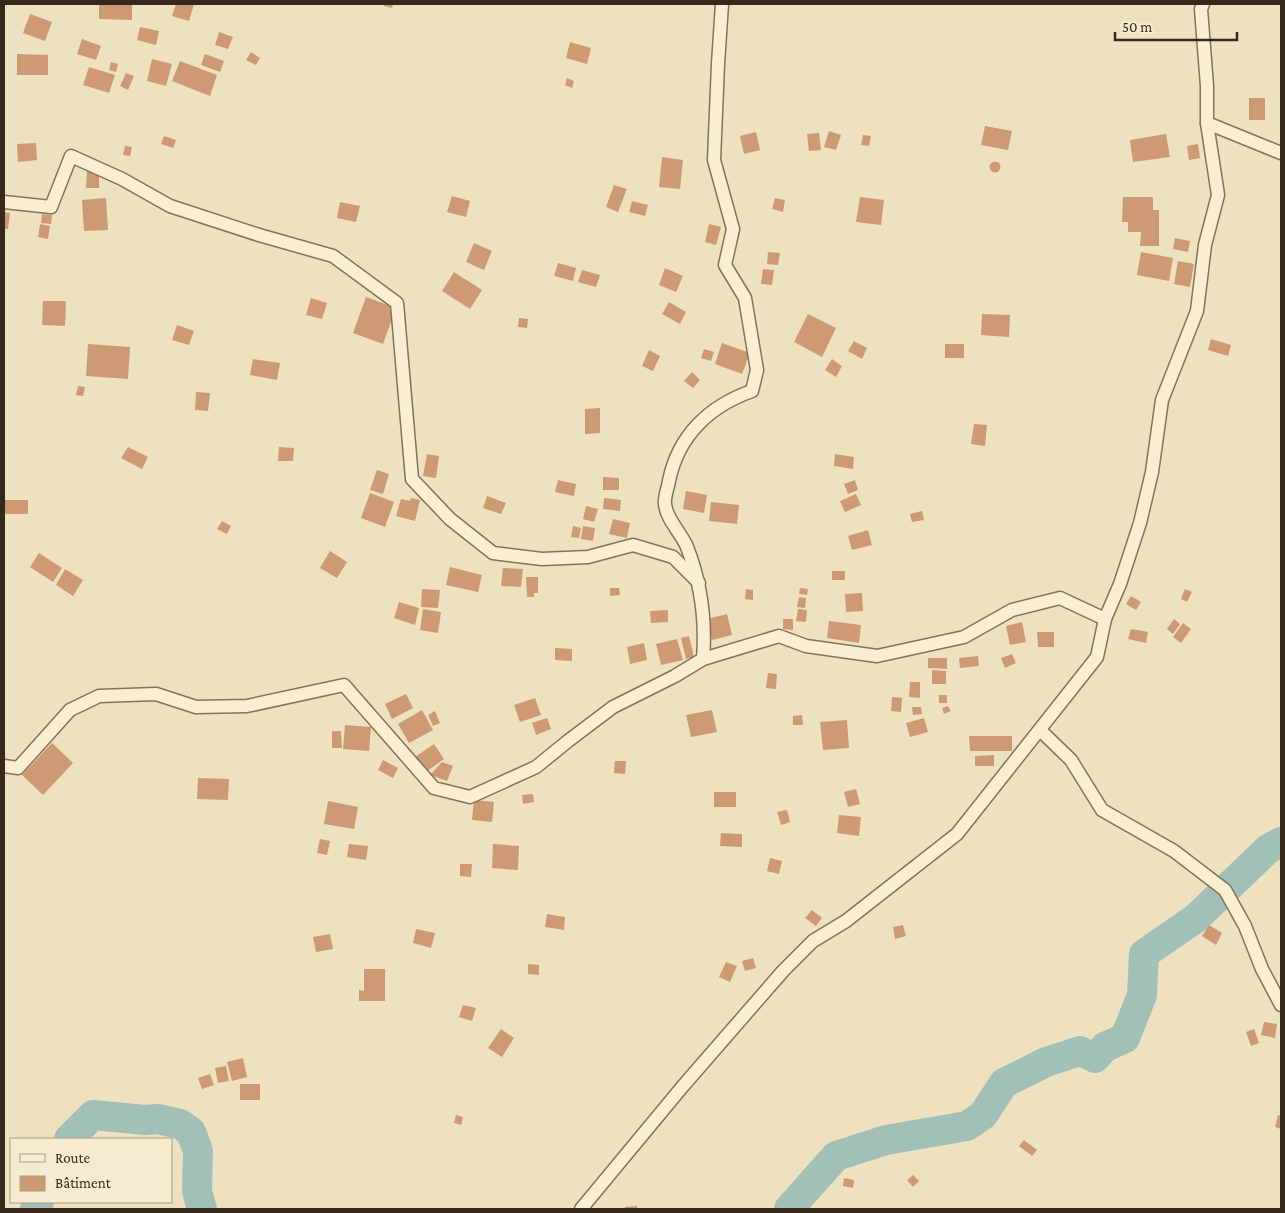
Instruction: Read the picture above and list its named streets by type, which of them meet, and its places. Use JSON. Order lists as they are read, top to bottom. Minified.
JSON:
{"legend":["Route","Bâtiment"],"scale_bar":"50 m"}
